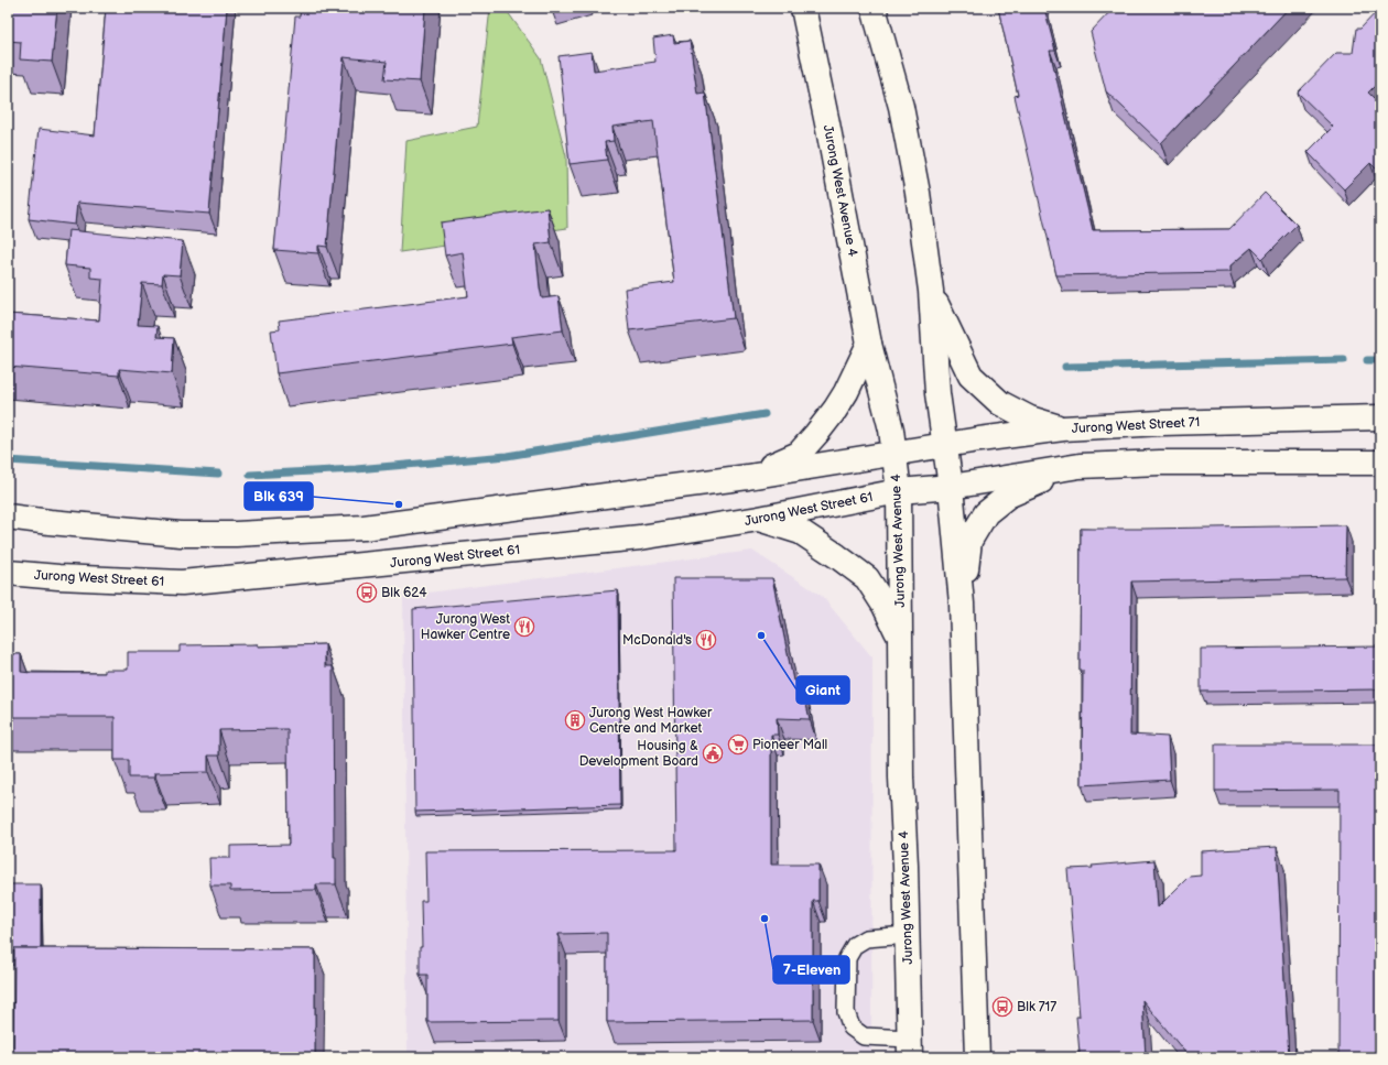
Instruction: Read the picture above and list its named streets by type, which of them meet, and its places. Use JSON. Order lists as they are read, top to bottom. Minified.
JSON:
{"streets":{"main road":["Jurong West Avenue 4","Jurong West Street 71","Jurong West Street 61"]},"crossings":[["Jurong West Avenue 4","Jurong West Street 71"],["Jurong West Avenue 4","Jurong West Street 61"]],"places":{"other":["Blk 639","Giant","7-Eleven"],"bus stop":["Blk 624","Blk 717"],"restaurant":["Jurong West Hawker Centre","McDonald's"],"building":["Jurong West Hawker Centre and Market"],"supermarket":["Pioneer Mall"],"public building":["Housing & Development Board"]}}
